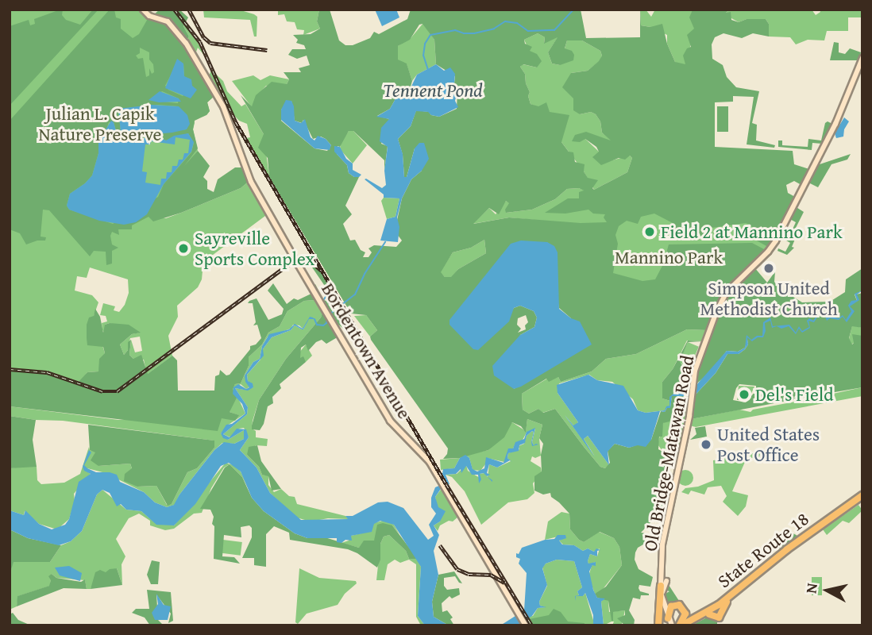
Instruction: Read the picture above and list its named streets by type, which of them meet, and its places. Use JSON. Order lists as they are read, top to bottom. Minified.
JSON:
{"streets":{"highway":["State Route 18"],"main road":["Bordentown Avenue","Old Bridge-Matawan Road"]},"water":["Tennent Pond"],"parks":["Julian L. Capik Nature Preserve","Mannino Park"],"places":["Field 2 at Mannino Park","Sayreville Sports Complex","Simpson United Methodist Church","Del's Field","United States Post Office"],"north":"left"}
